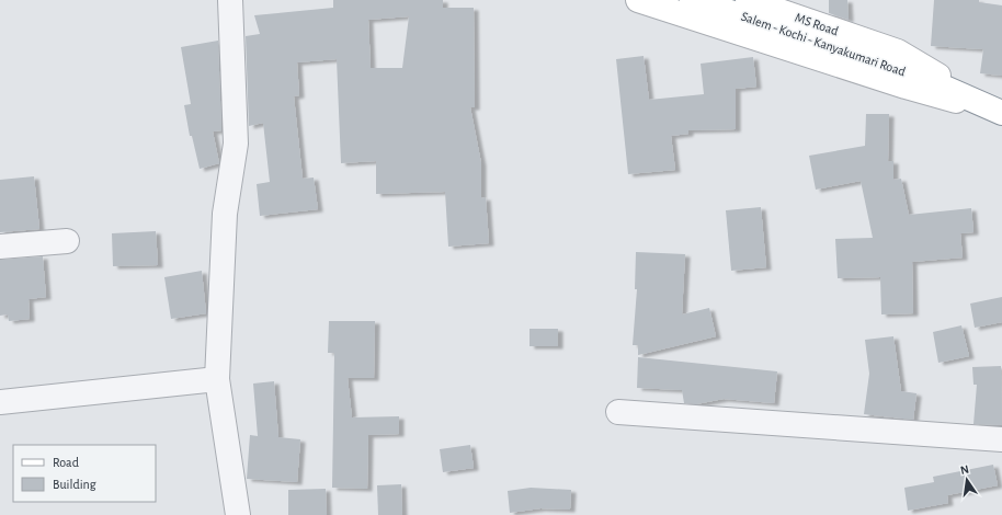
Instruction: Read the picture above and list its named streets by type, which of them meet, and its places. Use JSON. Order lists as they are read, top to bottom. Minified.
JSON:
{"streets":{"main road":["MS Road","Salem - Kochi - Kanyakumari Road"]},"crossings":[["MS Road","Salem - Kochi - Kanyakumari Road"]],"legend":["Road","Building"],"north":"top"}
